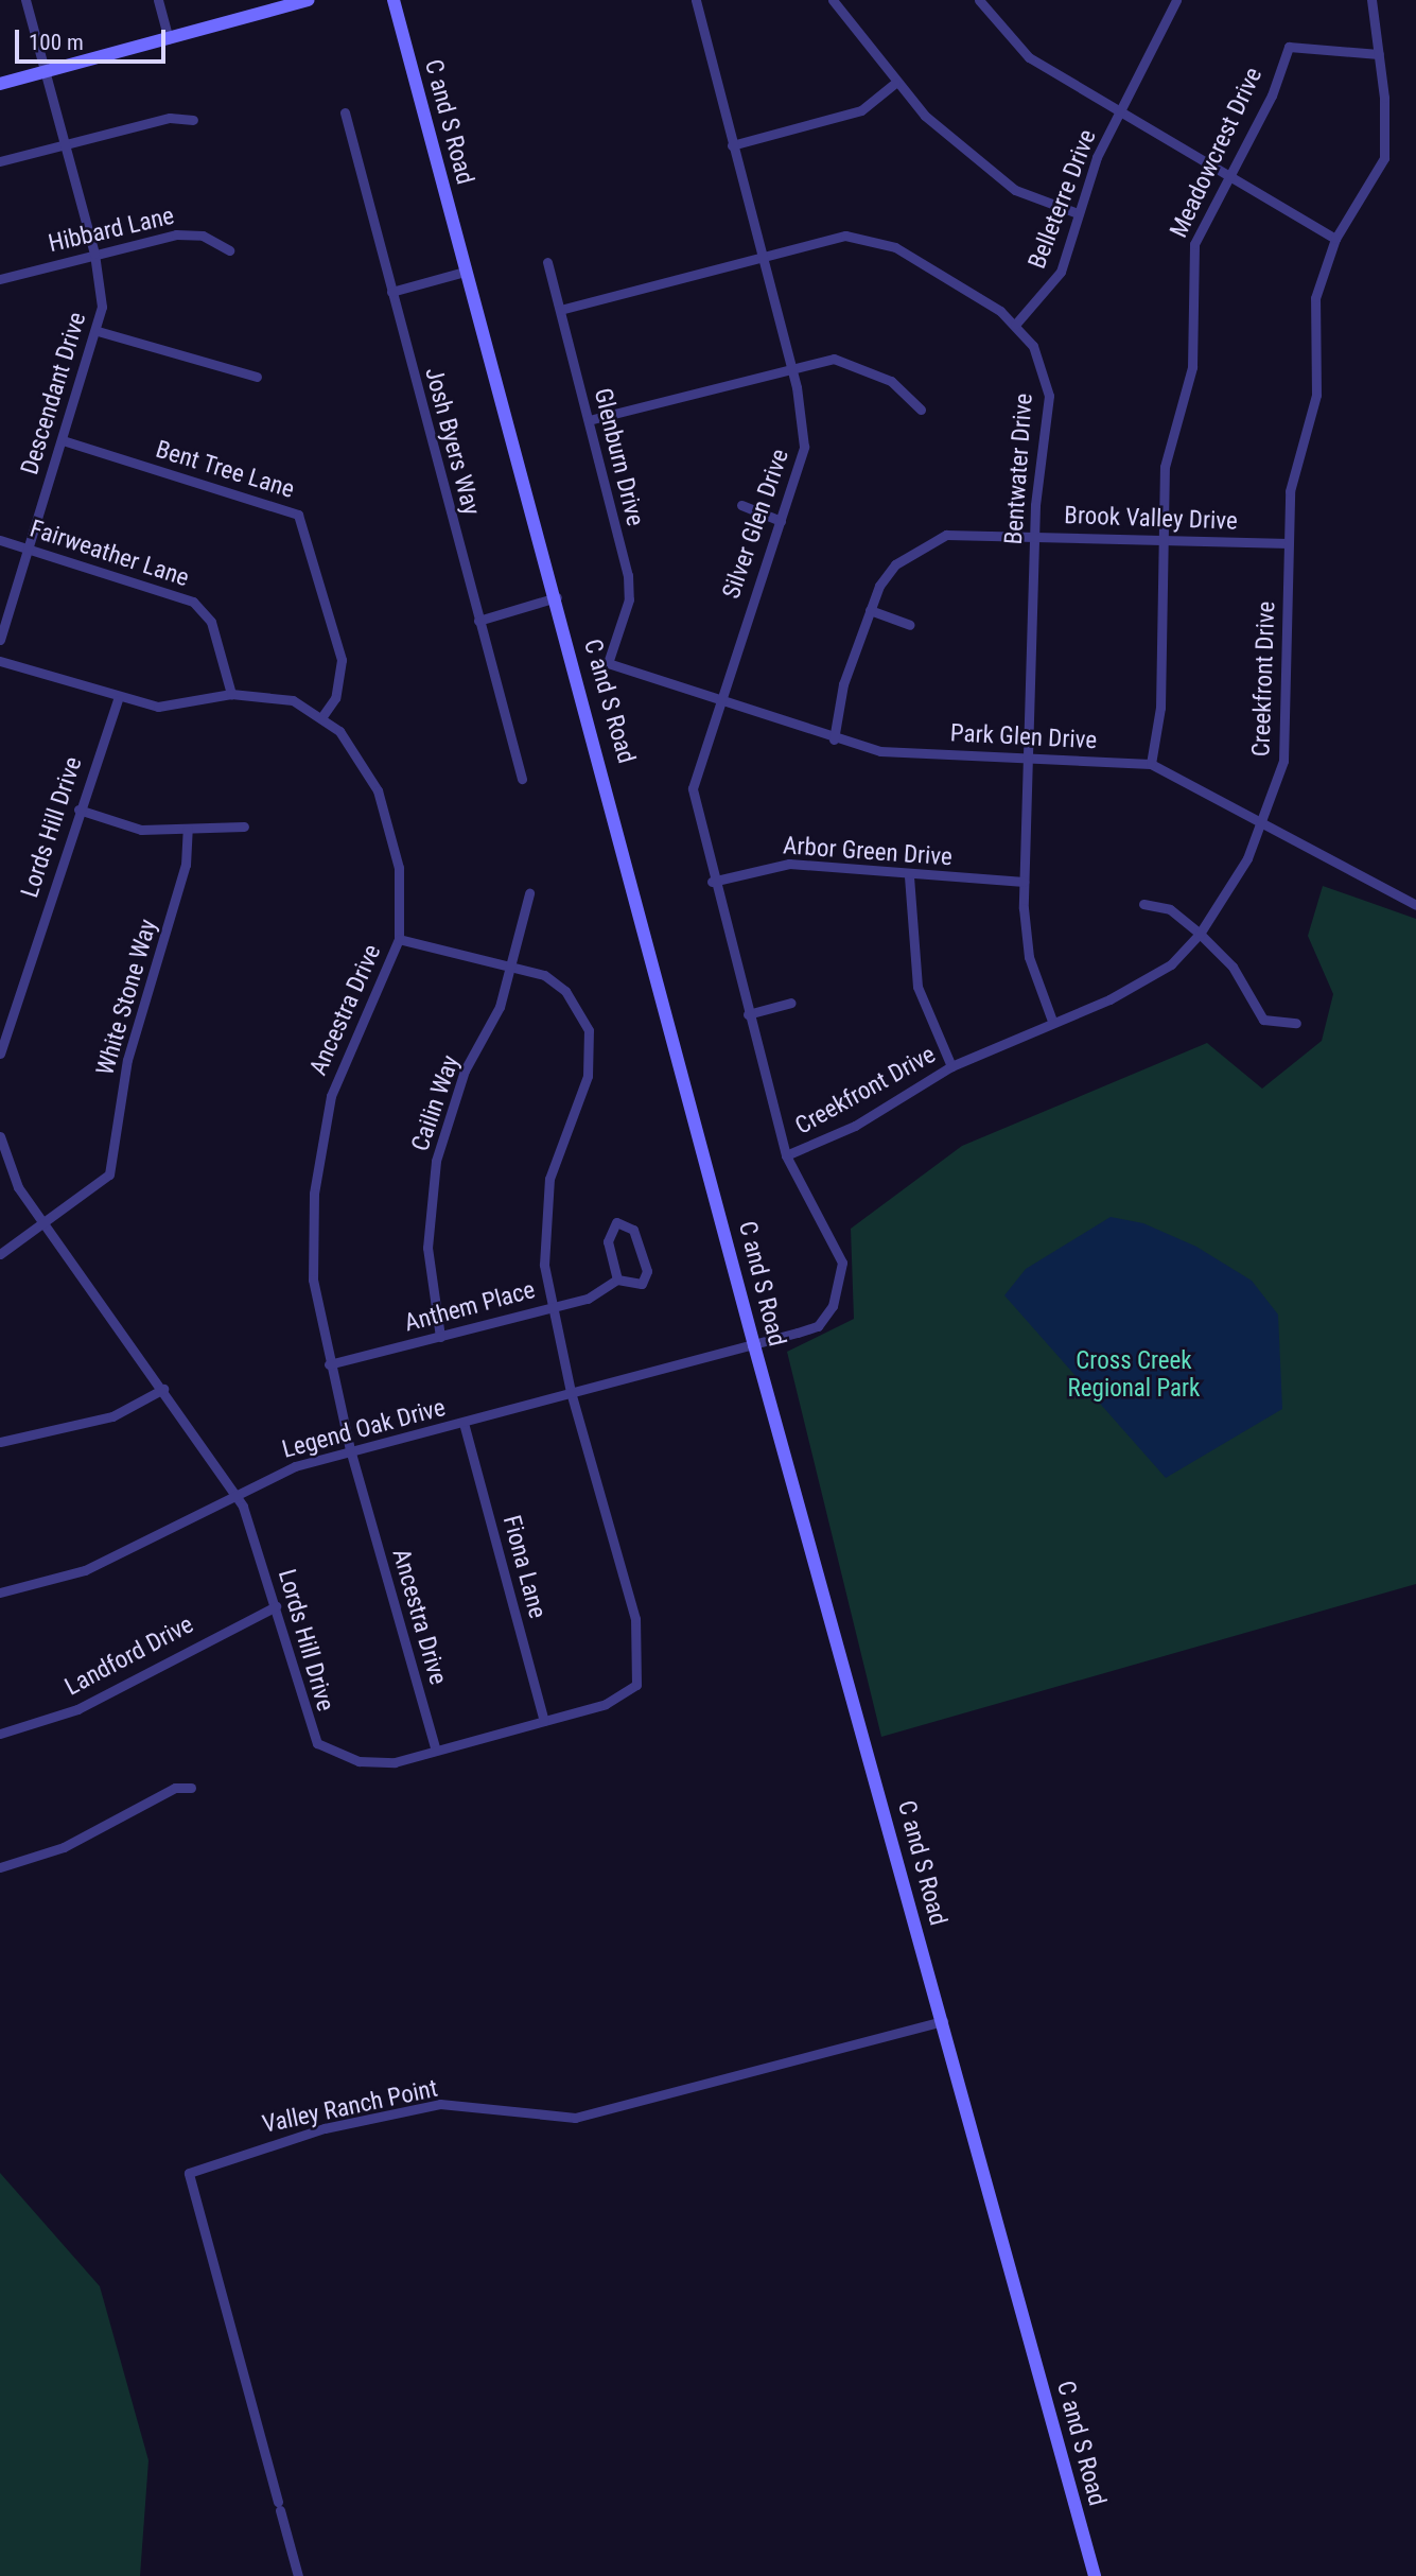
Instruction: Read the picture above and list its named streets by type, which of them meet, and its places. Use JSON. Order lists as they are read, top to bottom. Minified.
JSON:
{"streets":{"main road":["C and S Road"],"street":["Meadowcrest Drive","Belleterre Drive","Hibbard Lane","Descendant Drive","Josh Byers Way","Glenburn Drive","Bentwater Drive","Bent Tree Lane","Brook Valley Drive","Silver Glen Drive","Fairweather Lane","Creekfront Drive","Park Glen Drive","Lords Hill Drive","Arbor Green Drive","White Stone Way","Ancestra Drive","Cailin Way","Anthem Place","Legend Oak Drive","Fiona Lane","Landford Drive","Valley Ranch Point"]},"crossings":[["C and S Road","Silver Glen Drive"],["C and S Road","Legend Oak Drive"],["C and S Road","Valley Ranch Point"],["Meadowcrest Drive","Brook Valley Drive"],["Meadowcrest Drive","Creekfront Drive"],["Meadowcrest Drive","Park Glen Drive"],["Belleterre Drive","Bentwater Drive"],["Hibbard Lane","Descendant Drive"],["Descendant Drive","Bent Tree Lane"],["Descendant Drive","Fairweather Lane"],["Glenburn Drive","Bentwater Drive"],["Glenburn Drive","Park Glen Drive"],["Bentwater Drive","Brook Valley Drive"],["Bentwater Drive","Silver Glen Drive"],["Bentwater Drive","Creekfront Drive"],["Bentwater Drive","Park Glen Drive"],["Bentwater Drive","Arbor Green Drive"],["Bent Tree Lane","Ancestra Drive"],["Brook Valley Drive","Creekfront Drive"],["Brook Valley Drive","Park Glen Drive"],["Silver Glen Drive","Creekfront Drive"],["Silver Glen Drive","Park Glen Drive"],["Silver Glen Drive","Arbor Green Drive"],["Silver Glen Drive","Legend Oak Drive"],["Fairweather Lane","Ancestra Drive"],["Creekfront Drive","Park Glen Drive"],["Lords Hill Drive","White Stone Way"],["Lords Hill Drive","Ancestra Drive"],["Lords Hill Drive","Legend Oak Drive"],["Lords Hill Drive","Fiona Lane"],["Lords Hill Drive","Landford Drive"],["Ancestra Drive","Anthem Place"],["Ancestra Drive","Legend Oak Drive"],["Cailin Way","Anthem Place"],["Legend Oak Drive","Fiona Lane"]],"parks":["Cross Creek Regional Park"],"scale_bar":"100 m"}
